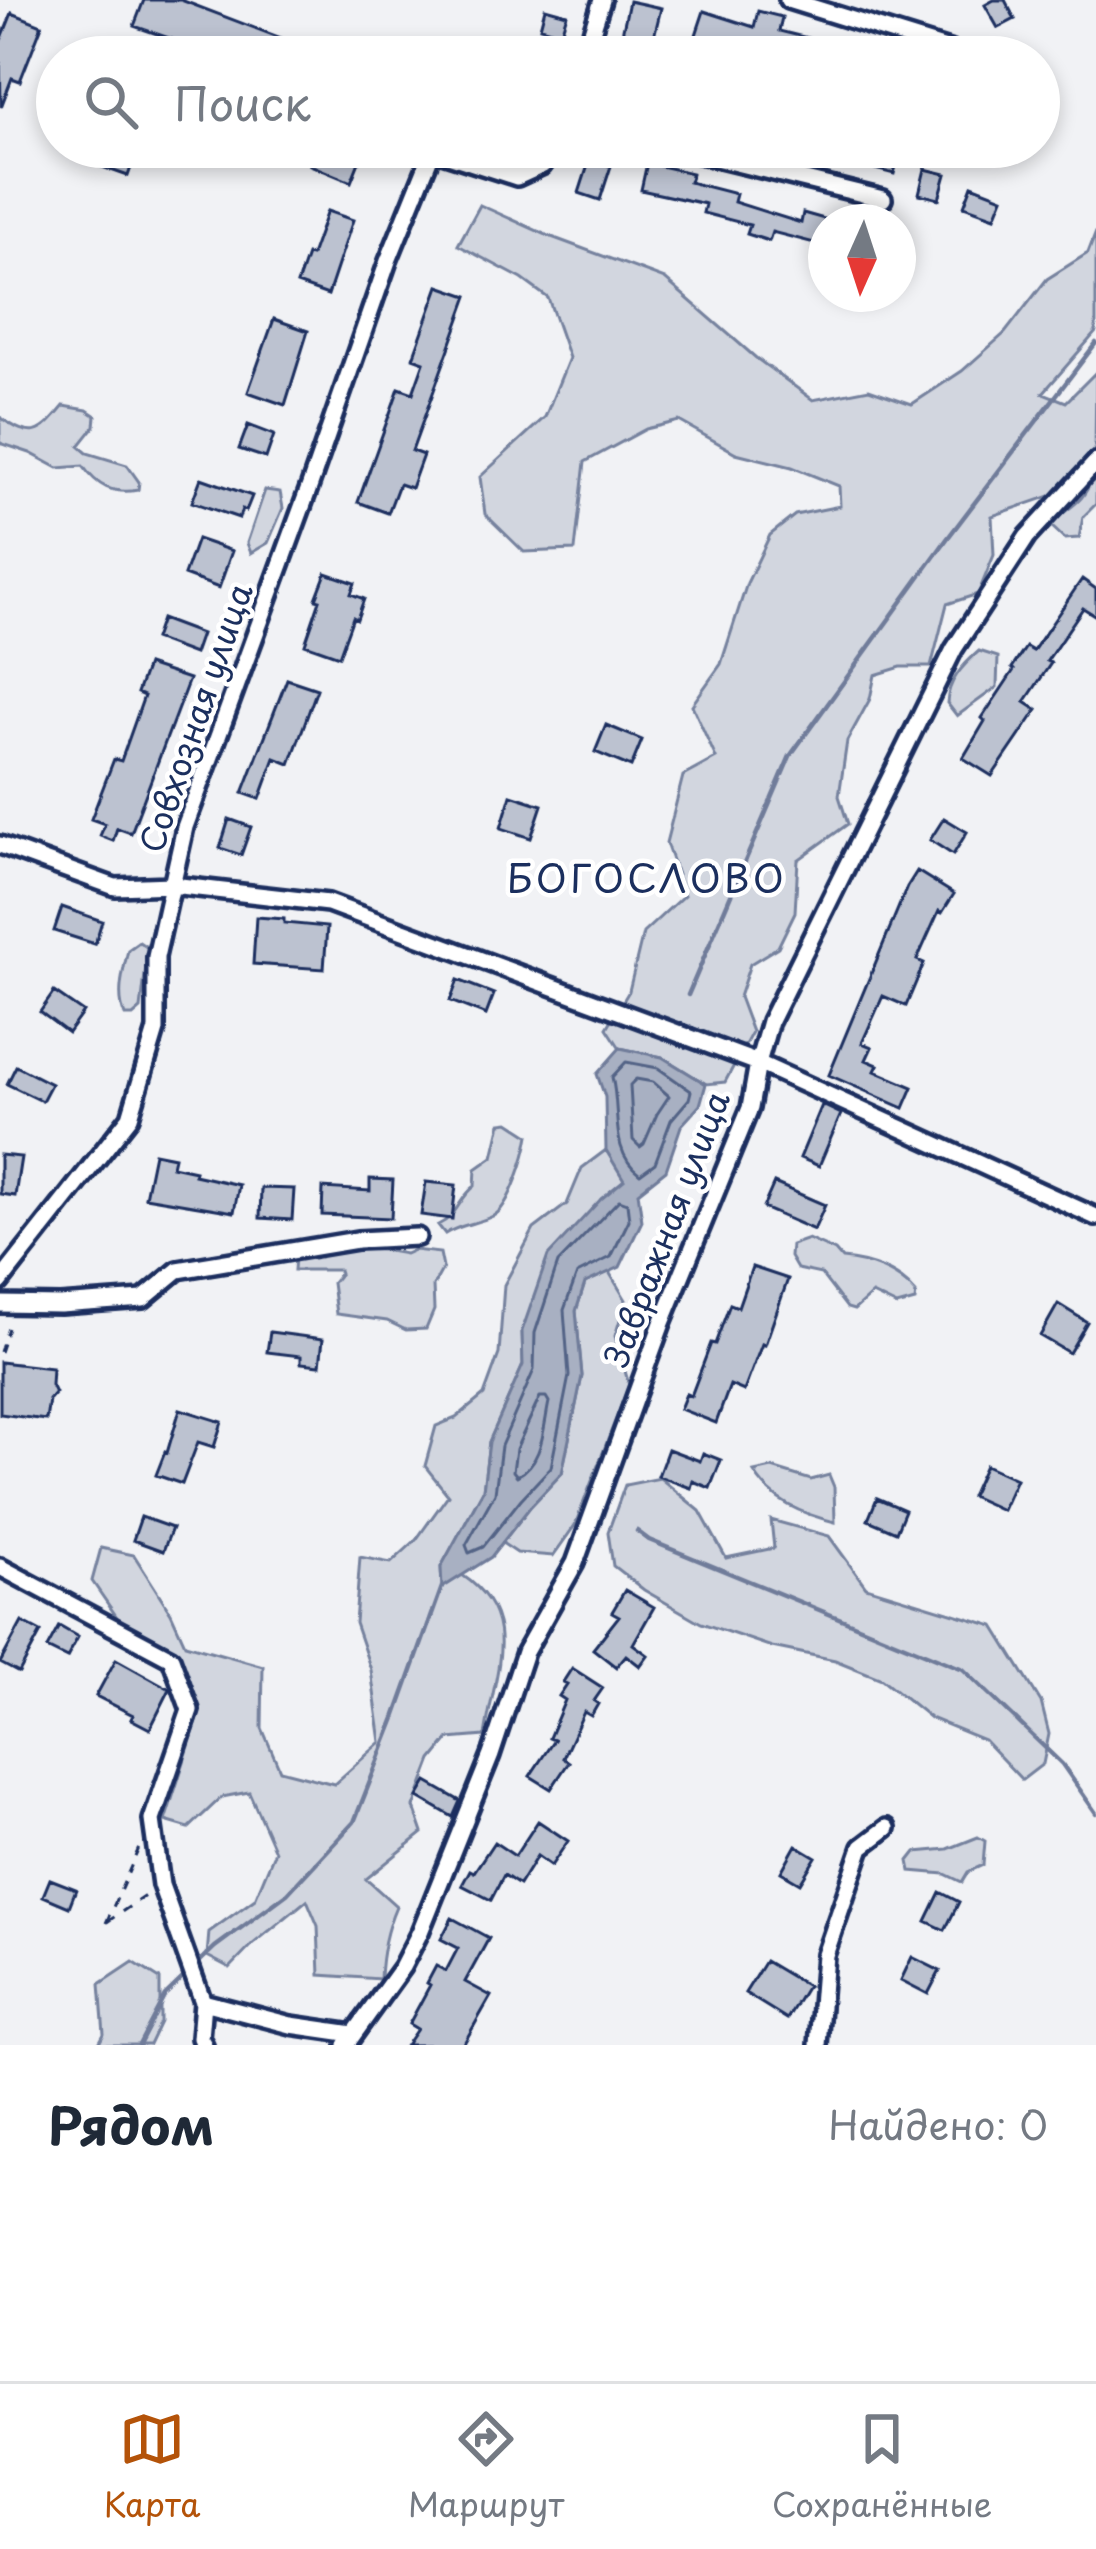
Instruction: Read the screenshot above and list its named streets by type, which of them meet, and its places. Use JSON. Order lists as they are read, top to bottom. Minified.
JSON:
{"streets":{"street":["Совхозная улица","Завражная улица"]},"districts":["БОГОСЛОВО"],"north":"bottom","page":{"search":"Поиск","heading":["Рядом","Найдено: 0"],"nav":["Карта","Маршрут","Сохранённые"]}}
